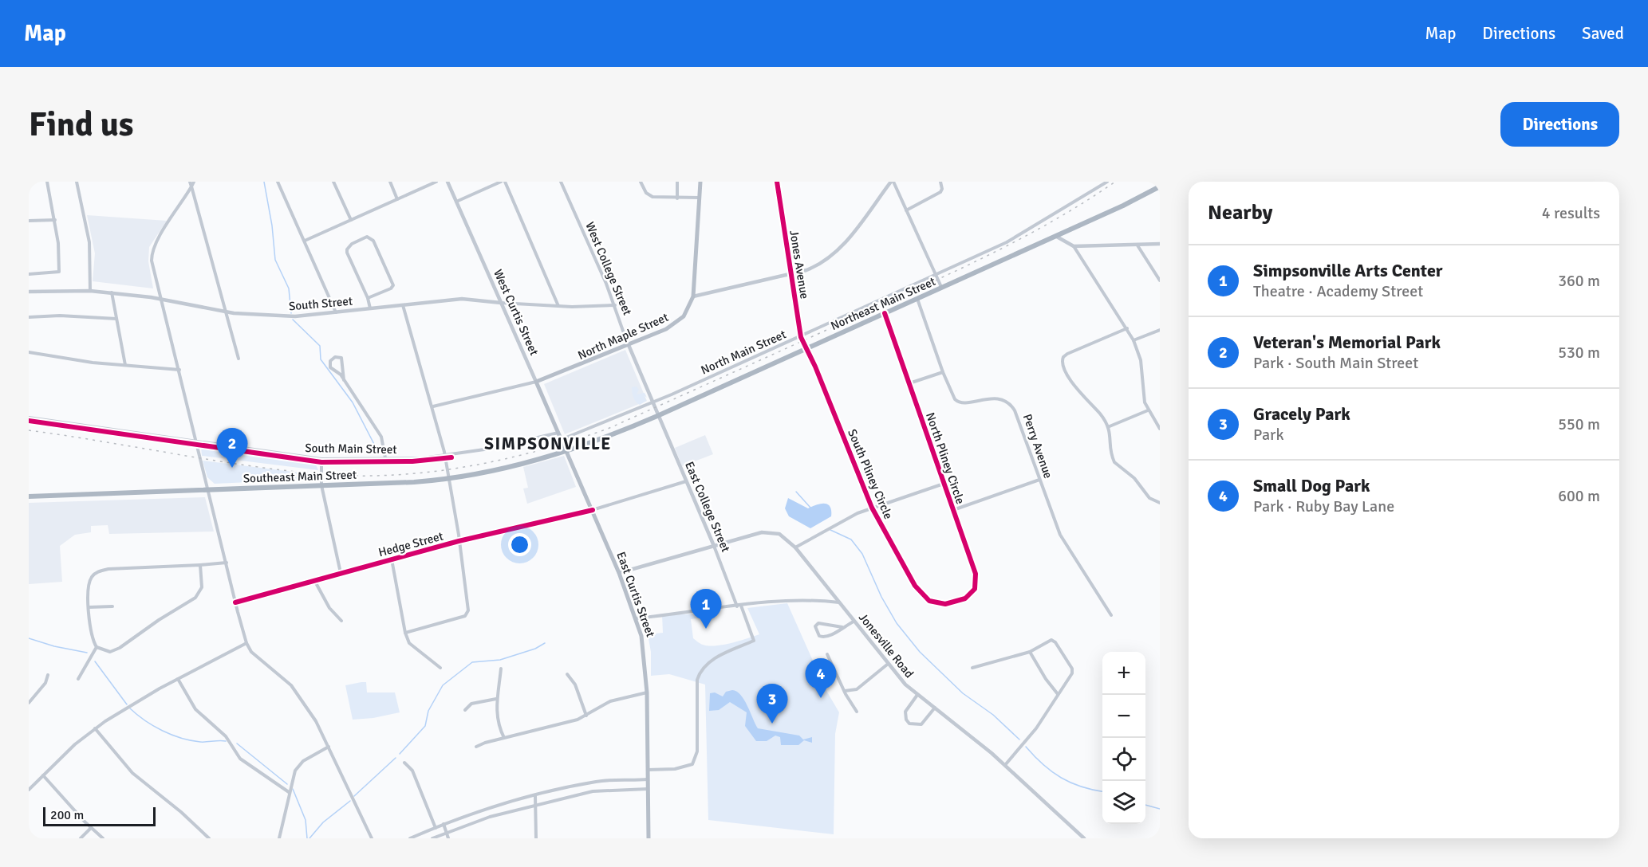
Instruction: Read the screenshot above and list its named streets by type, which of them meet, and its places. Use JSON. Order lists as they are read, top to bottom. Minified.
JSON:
{"streets":{"main road":["Northeast Main Street","West Curtis Street","North Maple Street","Southeast Main Street","East Curtis Street"],"street":["Jones Avenue","West College Street","South Street","North Main Street","Perry Avenue","South Main Street","North Pliney Circle","South Pliney Circle","East College Street","Hedge Street","Jonesville Road"]},"crossings":[["Jones Avenue","Northeast Main Street"],["Jones Avenue","North Main Street"],["Jones Avenue","South Pliney Circle"],["West College Street","South Street"],["West College Street","Northeast Main Street"],["West College Street","North Maple Street"],["West College Street","North Main Street"],["West College Street","East College Street"],["South Street","West Curtis Street"],["Northeast Main Street","West Curtis Street"],["Northeast Main Street","Perry Avenue"],["Northeast Main Street","North Pliney Circle"],["Northeast Main Street","South Pliney Circle"],["Northeast Main Street","Southeast Main Street"],["Northeast Main Street","East College Street"],["Northeast Main Street","East Curtis Street"],["West Curtis Street","North Maple Street"],["West Curtis Street","North Main Street"],["West Curtis Street","South Main Street"],["West Curtis Street","Southeast Main Street"],["West Curtis Street","East Curtis Street"],["North Pliney Circle","South Pliney Circle"],["Southeast Main Street","East Curtis Street"],["East College Street","Hedge Street"],["East College Street","East Curtis Street"],["East College Street","Jonesville Road"],["Hedge Street","East Curtis Street"],["East Curtis Street","Jonesville Road"]],"districts":["SIMPSONVILLE"],"scale_bar":"200 m","page":{"header":"Map","nav":["Map","Directions","Saved"],"buttons":"Directions","title":"Find us","heading":["Nearby","4 results"],"list":[{"mark":"1","name":"Simpsonville Arts Center","note":"Theatre · Academy Street","value":"360 m"},{"mark":"2","name":"Veteran's Memorial Park","note":"Park · South Main Street","value":"530 m"},{"mark":"3","name":"Gracely Park","note":"Park","value":"550 m"},{"mark":"4","name":"Small Dog Park","note":"Park · Ruby Bay Lane","value":"600 m"}],"pins":["2","1","4","3"],"map_buttons":["+","−"],"scale":"200 m"}}
